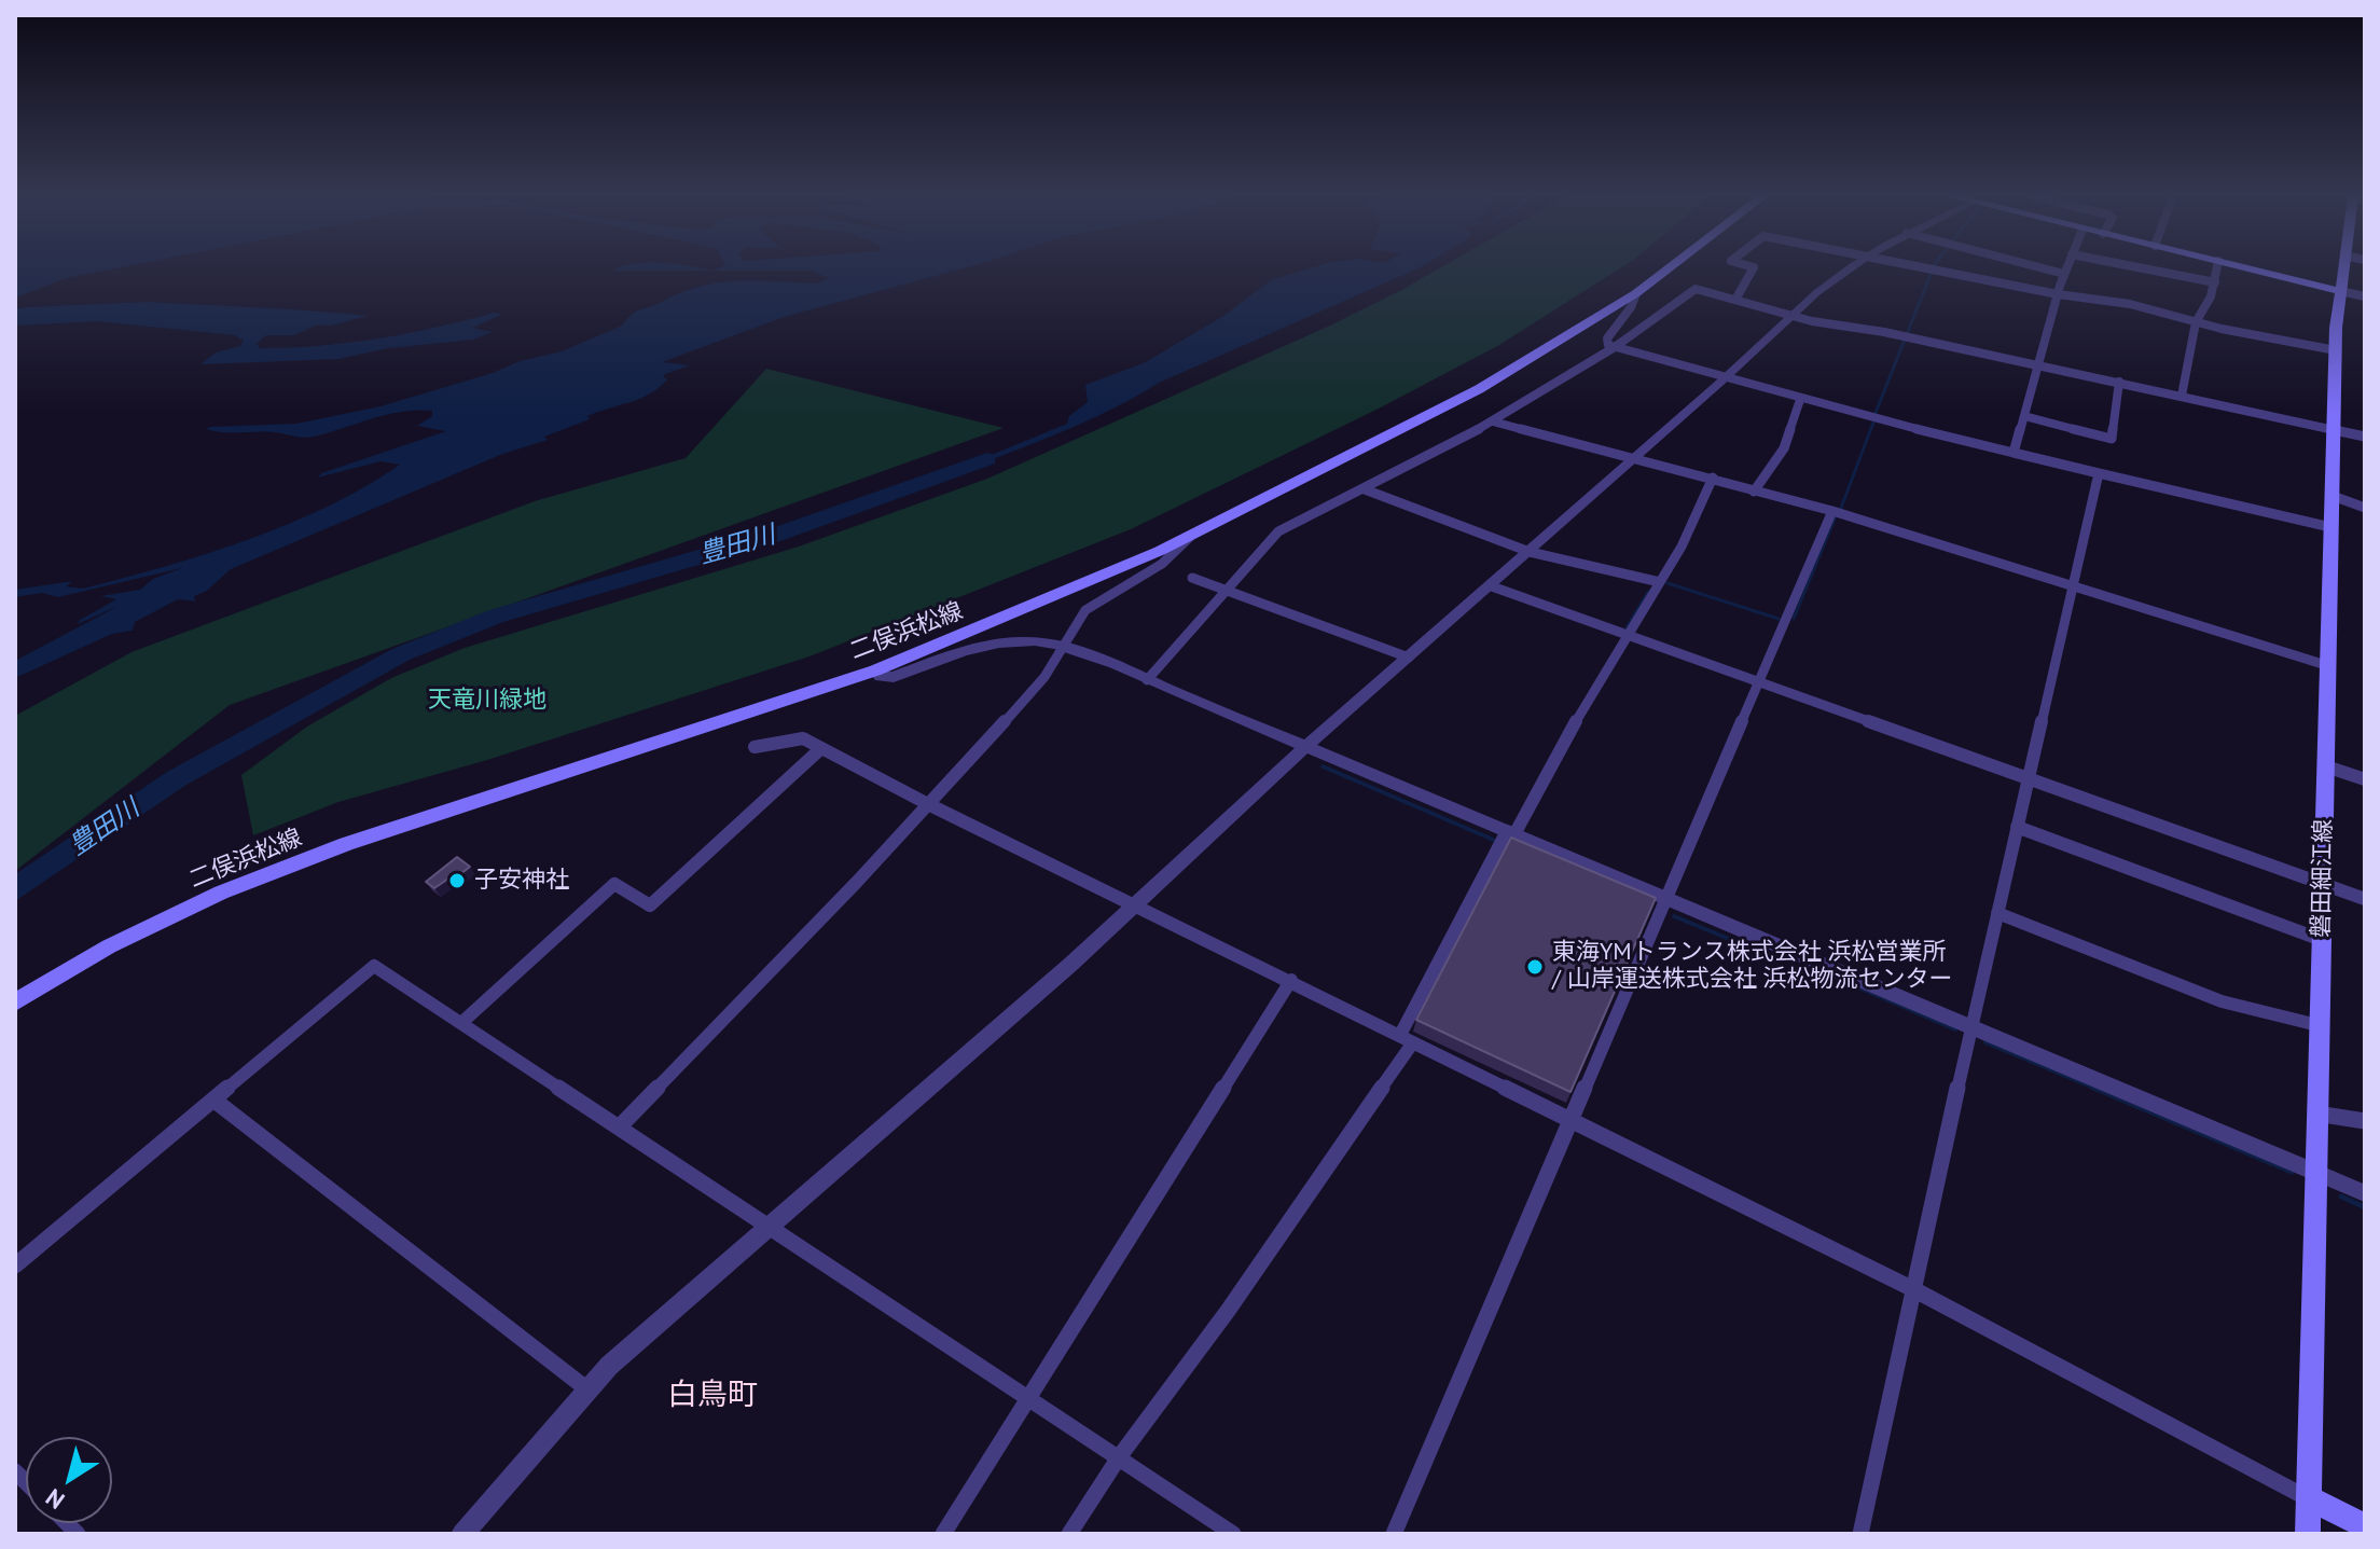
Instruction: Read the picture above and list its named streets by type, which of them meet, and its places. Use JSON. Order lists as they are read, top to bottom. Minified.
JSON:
{"streets":{"main road":["二俣浜松線","磐田細江線"]},"districts":["白鳥町"],"water":["豊田川"],"parks":["天竜川緑地"],"places":["子安神社","東海YMトランス株式会社 浜松営業所 / 山岸運送株式会社 浜松物流センター"],"north":"bottom left"}
